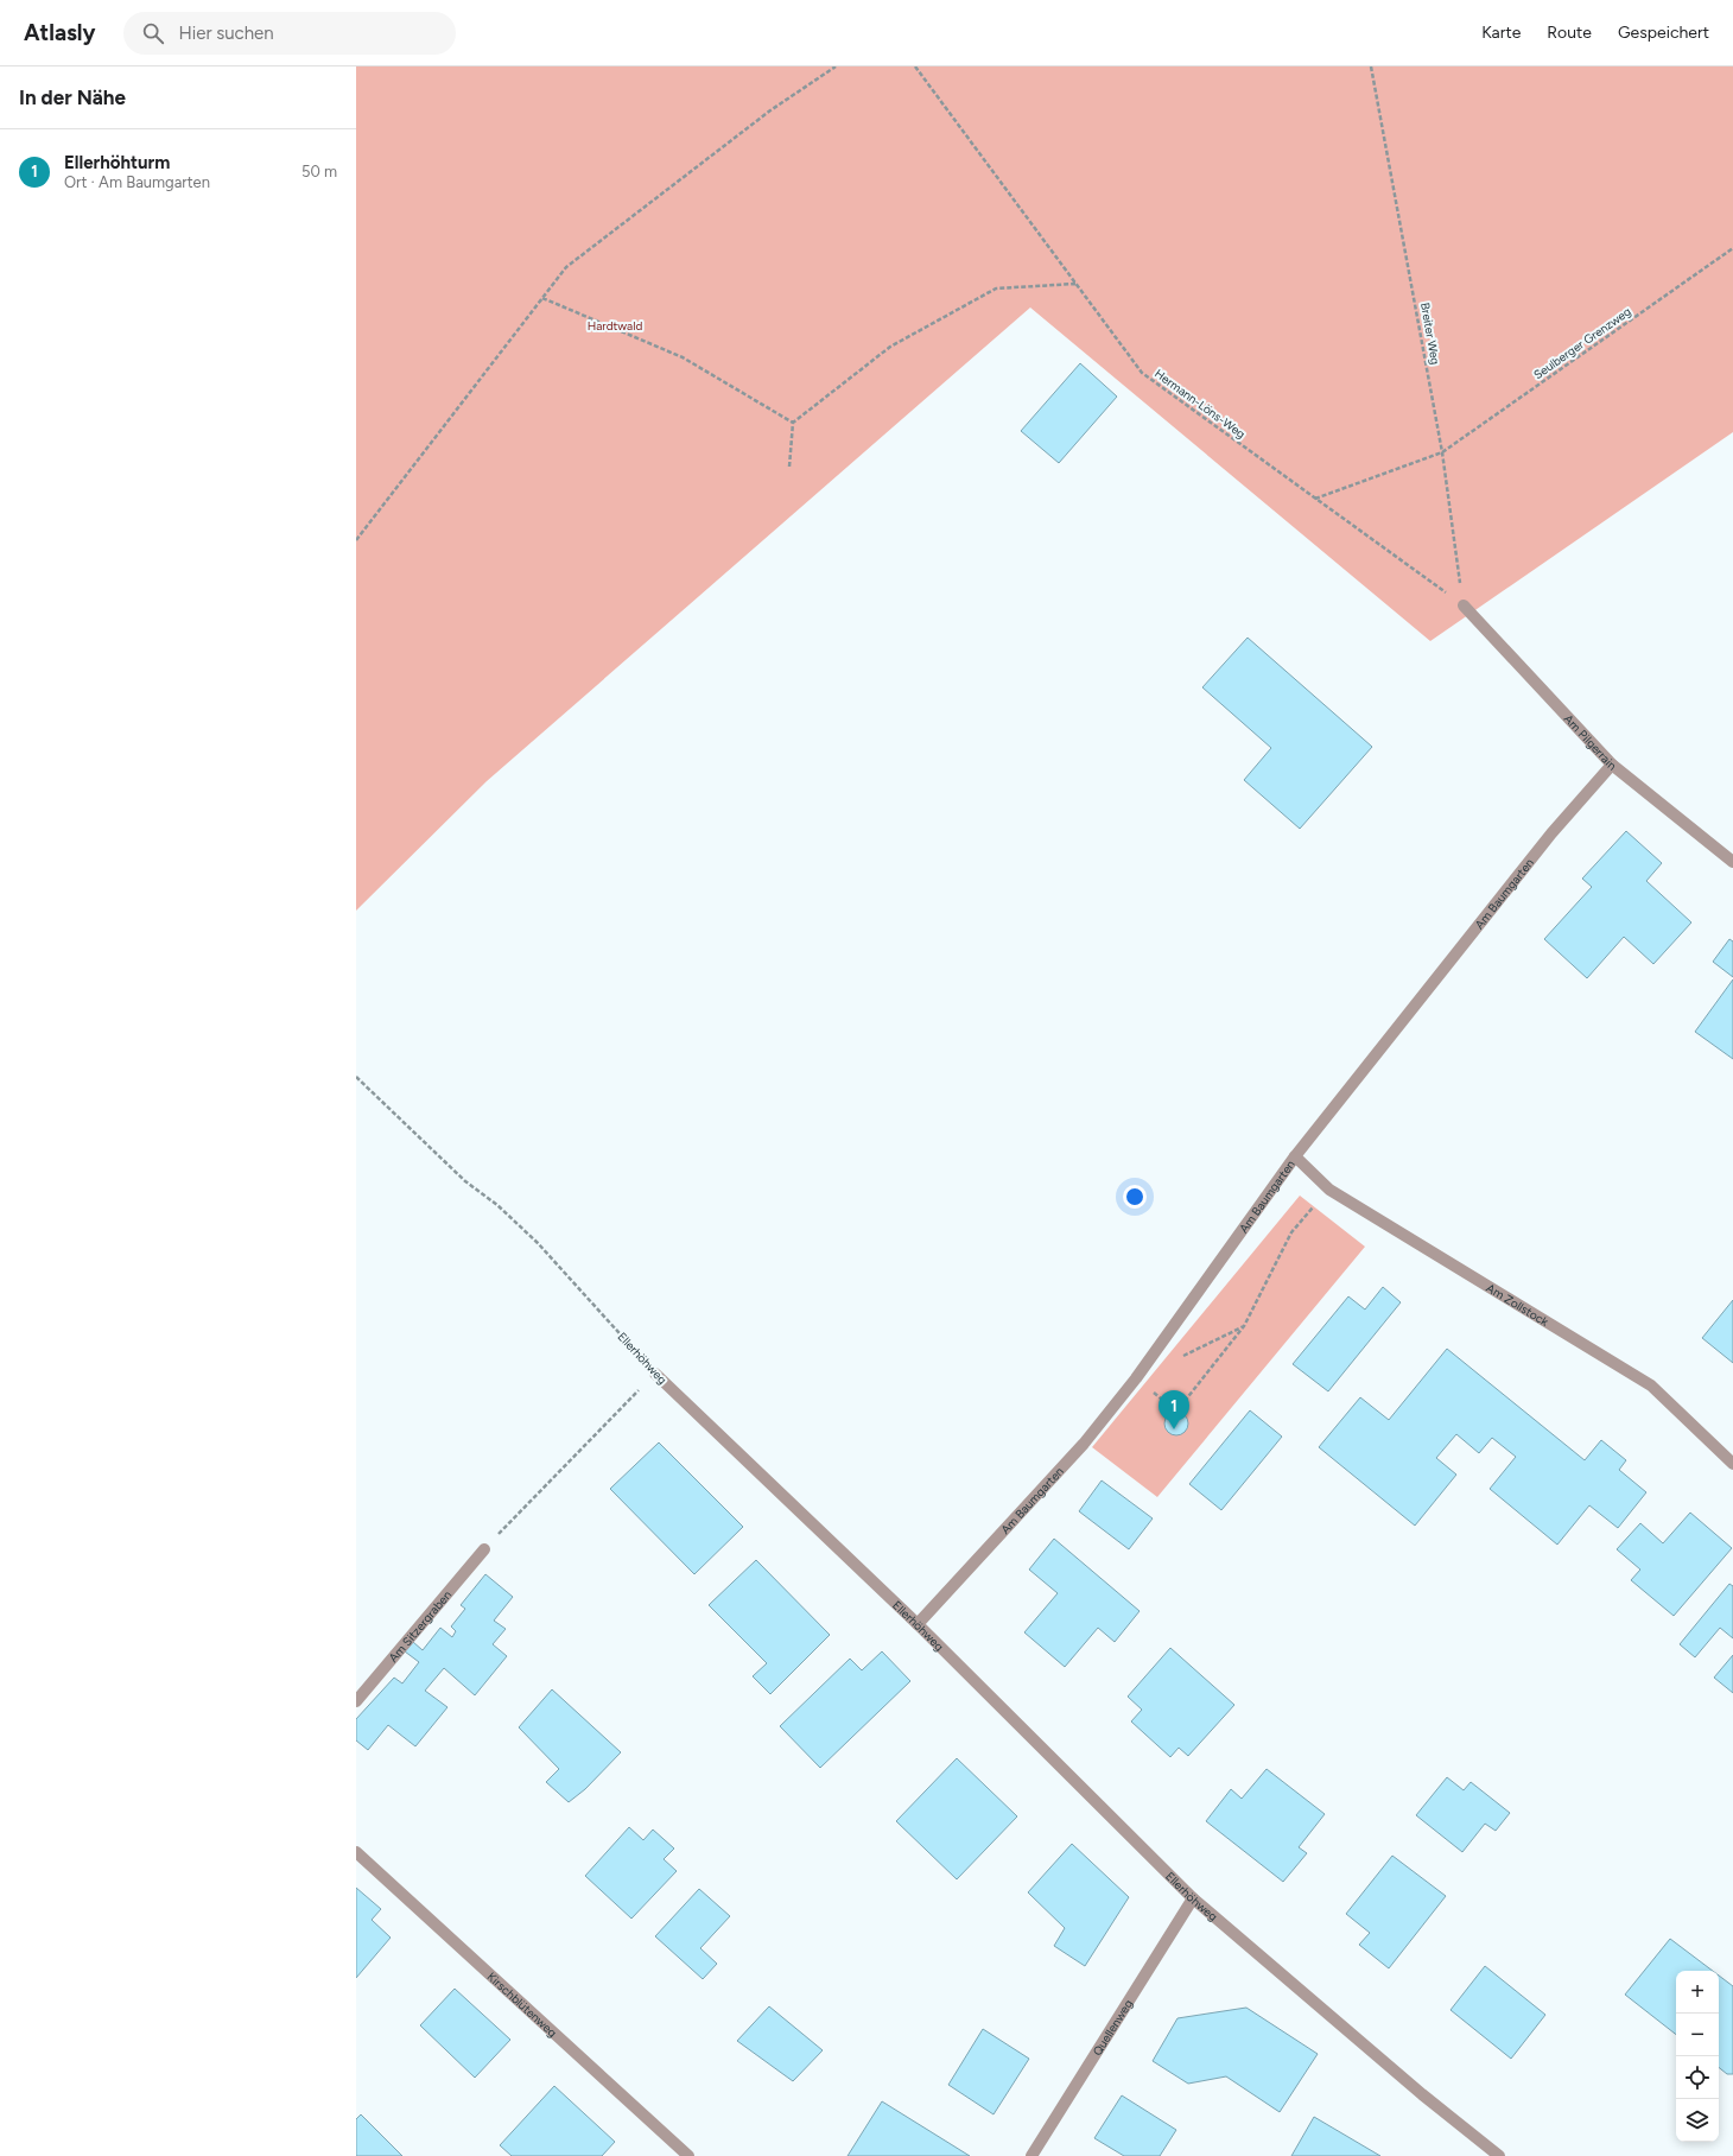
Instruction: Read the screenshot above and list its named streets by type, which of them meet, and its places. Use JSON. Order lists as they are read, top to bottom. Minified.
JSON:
{"streets":{"street":["Am Pilgerrain","Am Baumgarten","Am Zollstock","Ellerhöhweg","Am Sitzergraben","Kirschblütenweg","Quellenweg"],"path":["Breiter Weg","Seulberger Grenzweg","Hermann-Löns-Weg"]},"crossings":[["Breiter Weg","Seulberger Grenzweg"],["Breiter Weg","Hermann-Löns-Weg"],["Breiter Weg","Am Pilgerrain"],["Seulberger Grenzweg","Hermann-Löns-Weg"],["Hermann-Löns-Weg","Am Pilgerrain"],["Am Pilgerrain","Am Baumgarten"],["Am Baumgarten","Am Zollstock"],["Am Baumgarten","Ellerhöhweg"],["Ellerhöhweg","Quellenweg"]],"parks":["Hardtwald"],"page":{"header":"Atlasly","search":"Hier suchen","nav":["Karte","Route","Gespeichert"],"heading":"In der Nähe","list":[{"mark":"1","name":"Ellerhöhturm","note":"Ort · Am Baumgarten","value":"50 m"}],"pins":"1","map_buttons":["+","−"]}}
